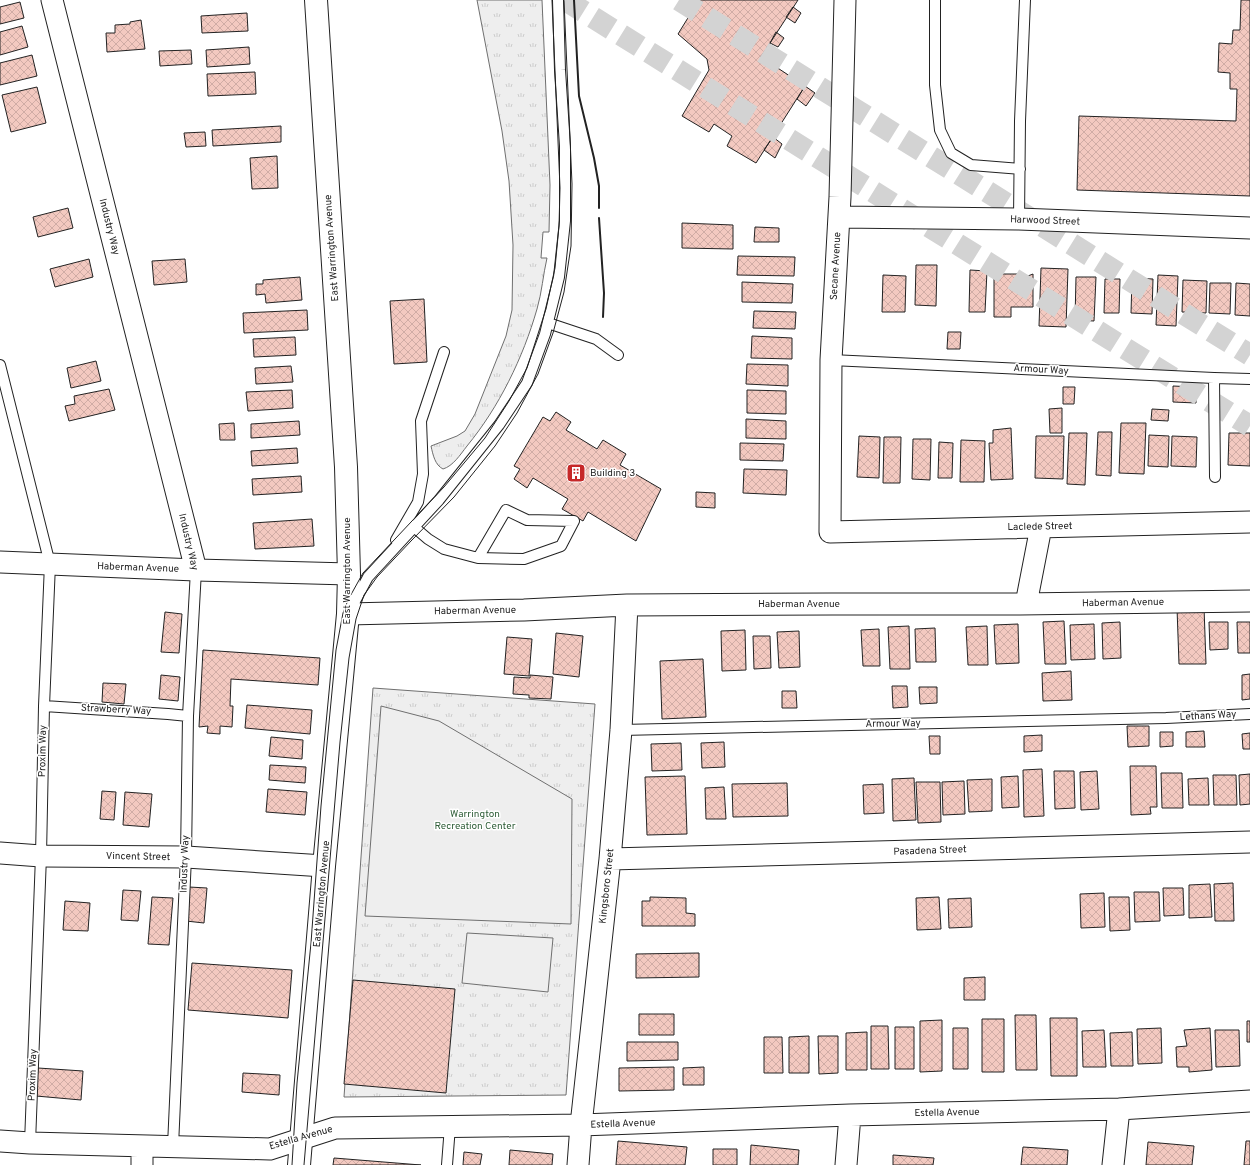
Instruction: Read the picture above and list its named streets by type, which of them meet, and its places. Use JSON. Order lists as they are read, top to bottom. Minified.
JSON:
{"streets":{"main road":["East Warrington Avenue"],"street":["Harwood Street","Industry Way","Secane Avenue","Laclede Street","Haberman Avenue","Pasadena Street","Vincent Street","Kingsboro Street","Estella Avenue"],"lane":["Armour Way","Strawberry Way","Lethans Way","Proxim Way"]},"crossings":[["Harwood Street","Secane Avenue"],["Industry Way","Haberman Avenue"],["Industry Way","Strawberry Way"],["Industry Way","Vincent Street"],["Industry Way","Estella Avenue"],["East Warrington Avenue","Haberman Avenue"],["East Warrington Avenue","Vincent Street"],["East Warrington Avenue","Estella Avenue"],["Secane Avenue","Armour Way"],["Secane Avenue","Laclede Street"],["Armour Way","Lethans Way"],["Armour Way","Kingsboro Street"],["Haberman Avenue","Proxim Way"],["Haberman Avenue","Kingsboro Street"],["Strawberry Way","Proxim Way"],["Proxim Way","Vincent Street"],["Proxim Way","Estella Avenue"],["Pasadena Street","Kingsboro Street"],["Kingsboro Street","Estella Avenue"]],"parks":["Warrington Recreation Center"],"places":{"building":["Building 3"]}}
